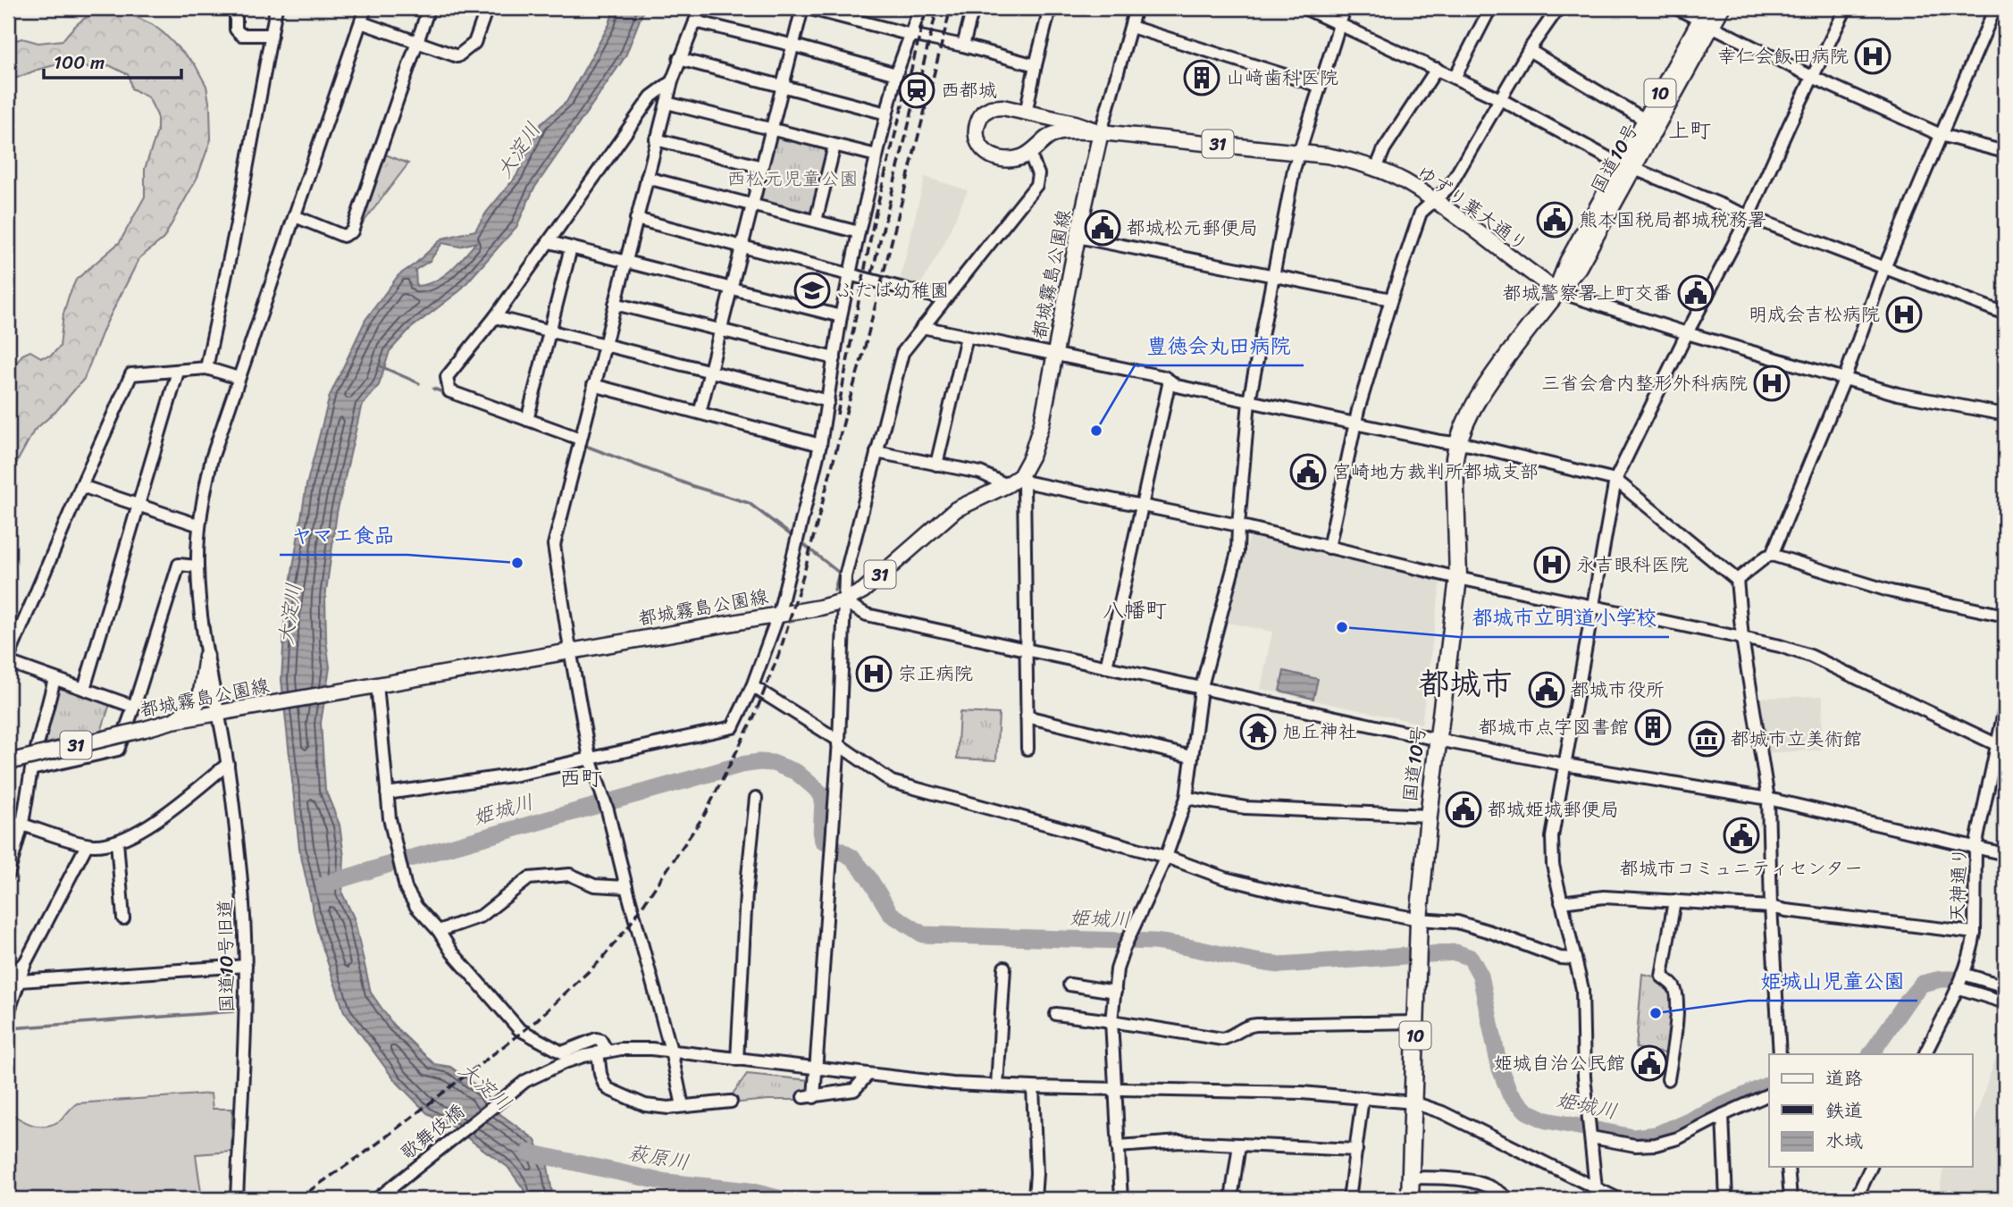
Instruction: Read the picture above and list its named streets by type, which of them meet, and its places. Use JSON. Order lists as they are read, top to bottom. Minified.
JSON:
{"streets":{"highway":["10","国道10号"],"main road":["31","ゆずり葉大通り","都城霧島公園線"],"street":["天神通り","国道10号旧道","歌舞伎橋"]},"crossings":[["国道10号","ゆずり葉大通り"],["ゆずり葉大通り","都城霧島公園線"],["都城霧島公園線","国道10号旧道"]],"districts":["上町","八幡町","都城市","西町"],"water":["大淀川","姫城川","萩原川"],"parks":["西松元児童公園"],"places":{"hospital":["幸仁会飯田病院","明成会吉松病院","三省会倉内整形外科病院","永吉眼科医院","宗正病院"],"building":["山﨑歯科医院","都城市点字図書館"],"station":["西都城"],"public building":["熊本国税局都城税務署","都城松元郵便局","都城警察署上町交番","宮崎地方裁判所都城支部","都城市役所","都城姫城郵便局","都城市コミュニティセンター","姫城自治公民館"],"school or university":["ふたば幼稚園"],"other":["豊徳会丸田病院","ヤマエ食品","都城市立明道小学校","姫城山児童公園"],"temple":["旭丘神社"],"museum":["都城市立美術館"]},"legend":["道路","鉄道","水域"],"scale_bar":"100 m"}
